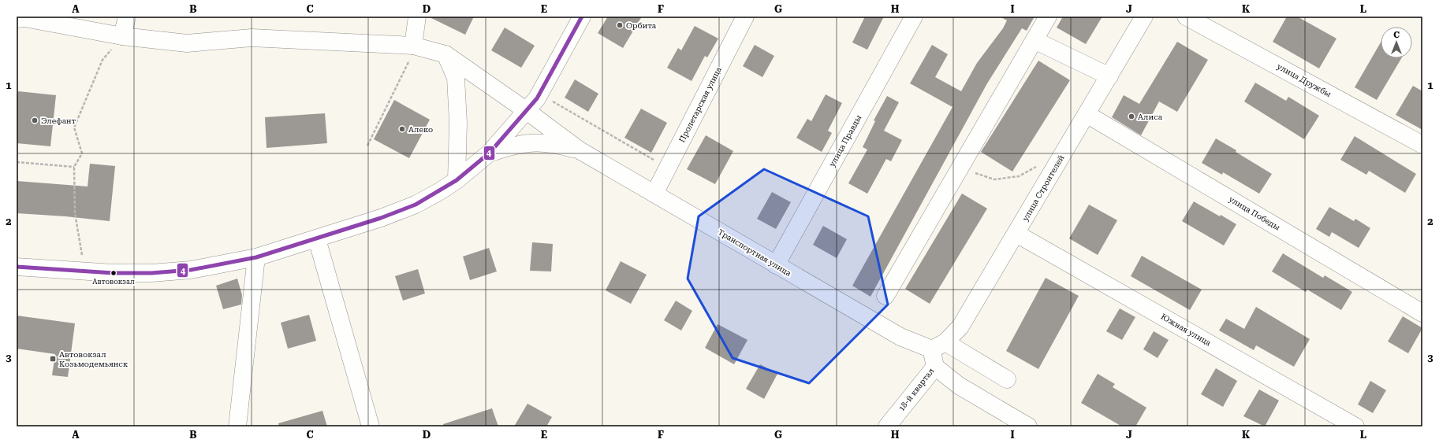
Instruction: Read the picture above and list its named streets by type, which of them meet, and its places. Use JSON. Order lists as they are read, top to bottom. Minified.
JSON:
{"streets":{"street":["улица Дружбы","Пролетарская улица","улица Правды","улица Строителей","улица Победы","Транспортная улица","Южная улица","18-й квартал"]},"crossings":[["Пролетарская улица","Транспортная улица"],["улица Правды","Транспортная улица"],["улица Строителей","улица Победы"],["улица Строителей","Транспортная улица"],["улица Строителей","Южная улица"],["улица Строителей","18-й квартал"],["Транспортная улица","18-й квартал"]],"places":{"other":["Орбита","Алиса","Элефант","Алеко","Автовокзал"],"transit":["Автовокзал Козьмодемьянск"]},"lines":["transit line 4"],"north":"top","grid":{"columns":["A","B","C","D","E","F","G","H","I","J","K","L"],"rows":["1","2","3"]}}
